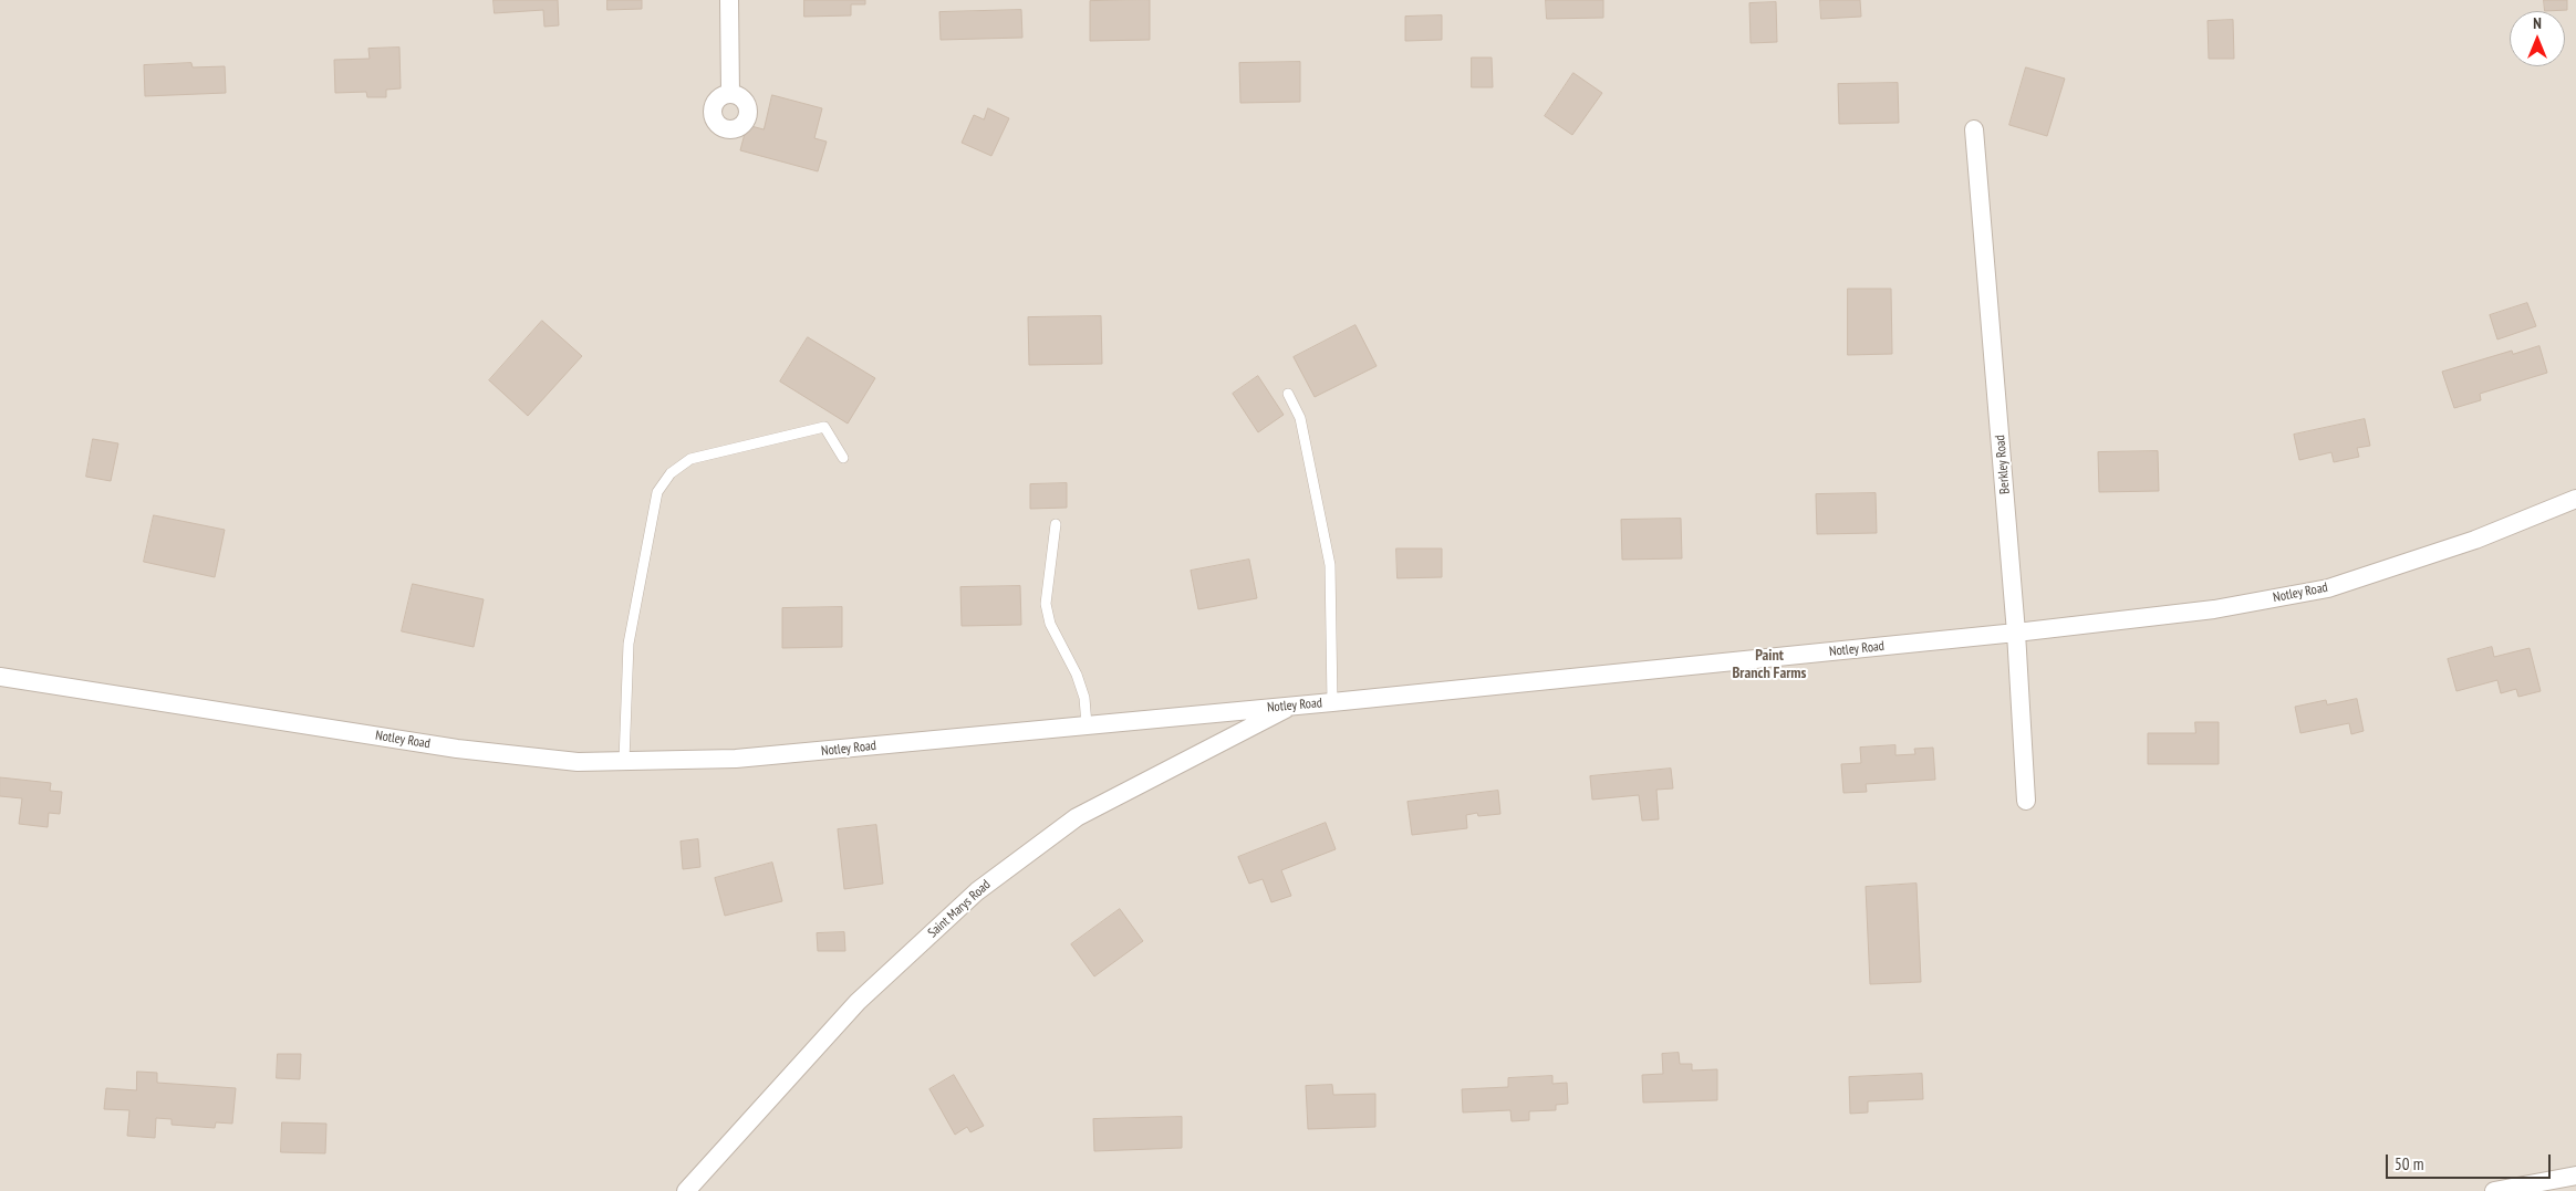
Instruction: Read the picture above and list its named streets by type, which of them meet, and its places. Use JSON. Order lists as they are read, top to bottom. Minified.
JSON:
{"streets":{"street":["Berkley Road","Notley Road","Saint Marys Road"]},"crossings":[["Berkley Road","Notley Road"],["Notley Road","Saint Marys Road"]],"districts":["Paint Branch Farms"],"scale_bar":"50 m","north":"top"}
